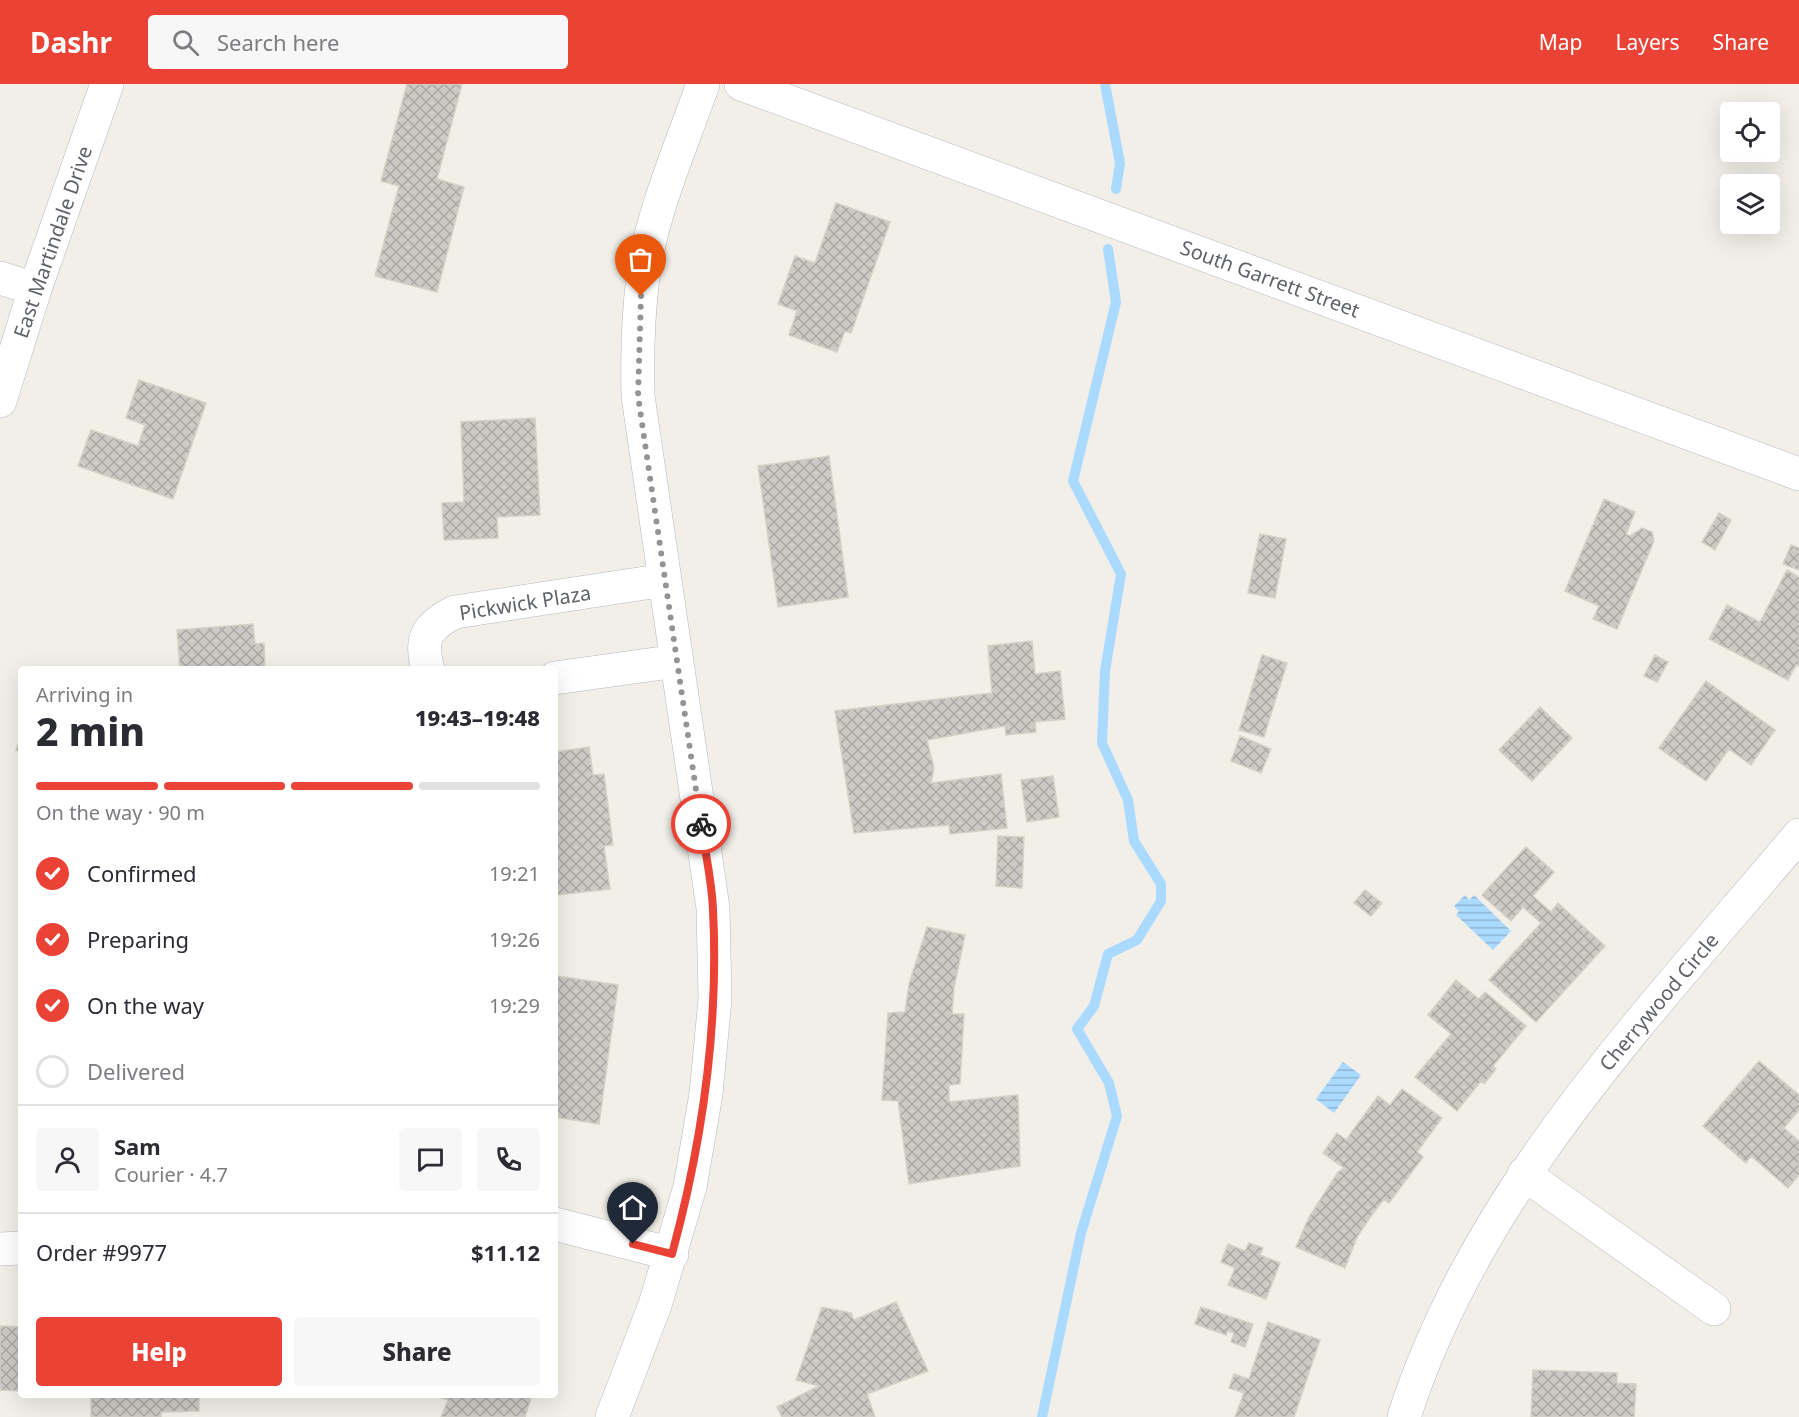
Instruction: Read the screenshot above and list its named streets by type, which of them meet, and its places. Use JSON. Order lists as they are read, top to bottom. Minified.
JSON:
{"streets":{"street":["East Martindale Drive","South Garrett Street","Pickwick Plaza","Cherrywood Circle"]},"page":{"header":"Dashr","search":"Search here","nav":["Map","Layers","Share"],"heading":["2 min","Arriving in","19:43–19:48"],"panel":["Sam","Courier · 4.7","Order #9977","$11.12"],"bar":"On the way · 90 m","list":[["Confirmed","19:21"],["Preparing","19:26"],["On the way","19:29"],"Delivered"],"buttons":["Help","Share"]}}
